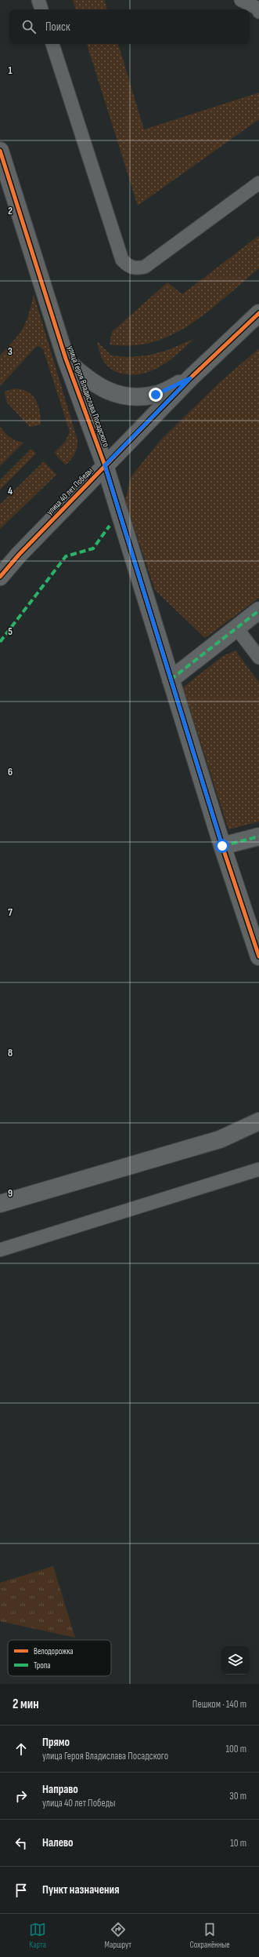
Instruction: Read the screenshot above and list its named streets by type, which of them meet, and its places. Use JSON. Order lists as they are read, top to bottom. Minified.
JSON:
{"streets":{"street":["улица Героя Владислава Посадского","улица 40 лет Победы"]},"crossings":[["улица Героя Владислава Посадского","улица 40 лет Победы"]],"legend":["Велодорожка","Тропа"],"page":{"search":"Поиск","heading":["2 мин","Пешком · 140 m"],"list":[["Прямо","улица Героя Владислава Посадского","100 m"],["Направо","улица 40 лет Победы","30 m"],["Налево","10 m"],"Пункт назначения"],"nav":["Карта","Маршрут","Сохранённые"]},"grid":{"rows":["1","2","3","4","5","6","7","8","9"]}}
